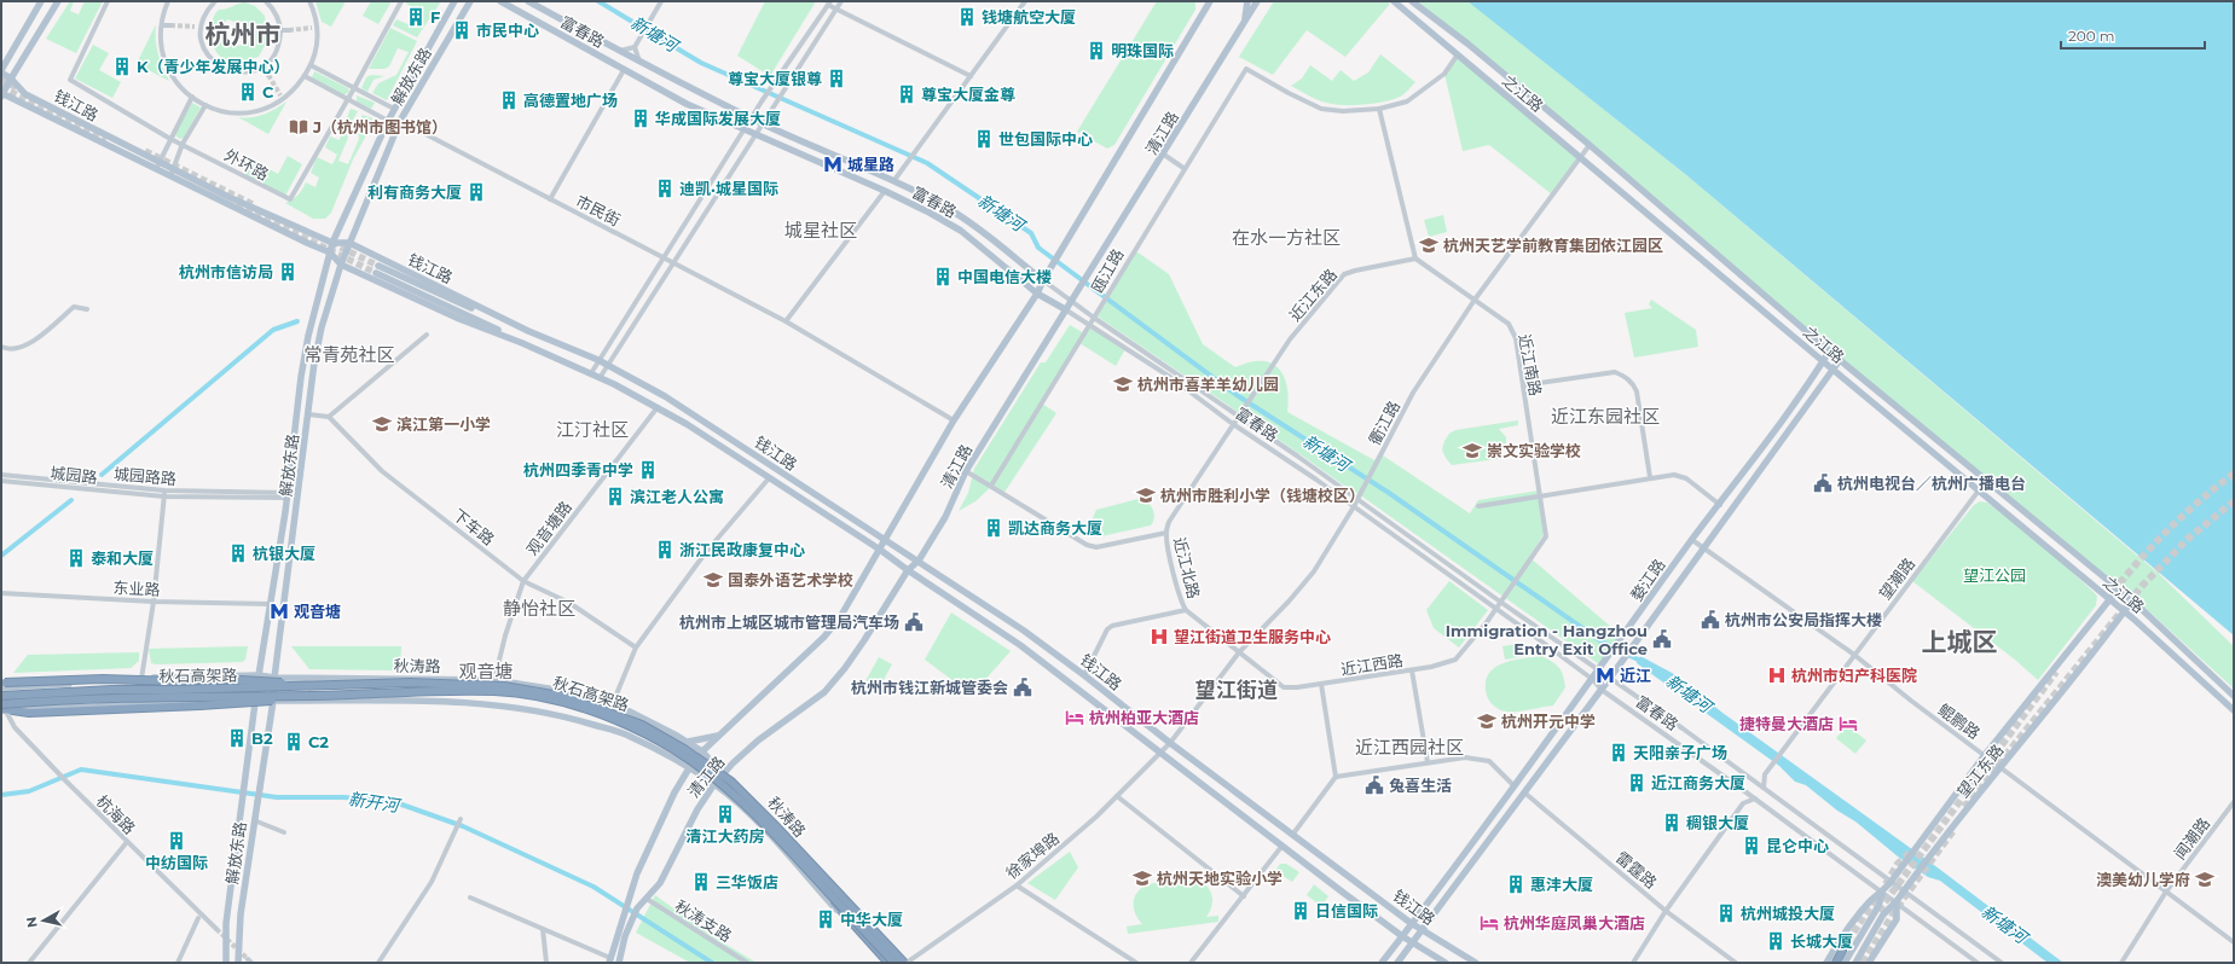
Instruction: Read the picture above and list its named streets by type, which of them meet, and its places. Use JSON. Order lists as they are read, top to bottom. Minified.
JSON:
{"streets":{"highway":["秋石高架路"],"main road":["富春路","解放东路","之江路","钱江路","清江路","婺江路","秋涛路","望江东路"],"street":["外环路","市民街","瓯江路","近江东路","近江南路","衢江路","城园路","城园路路","下车路","观音塘路","近江北路","望潮路","东业路","近江西路","鲲鹏路","杭海路","闻潮路","徐家埠路","雷霆路","秋涛支路"]},"crossings":[["富春路","清江路"],["富春路","瓯江路"],["富春路","近江东路"],["富春路","近江南路"],["富春路","衢江路"],["富春路","近江北路"],["富春路","望潮路"],["富春路","婺江路"],["富春路","近江西路"],["富春路","望江东路"],["解放东路","钱江路"],["解放东路","市民街"],["解放东路","城园路"],["解放东路","城园路路"],["解放东路","东业路"],["解放东路","秋涛路"],["之江路","衢江路"],["之江路","望潮路"],["之江路","婺江路"],["之江路","望江东路"],["钱江路","清江路"],["钱江路","衢江路"],["钱江路","观音塘路"],["钱江路","婺江路"],["钱江路","徐家埠路"],["清江路","市民街"],["清江路","秋涛路"],["清江路","秋涛支路"],["近江东路","近江北路"],["近江南路","衢江路"],["近江南路","近江西路"],["衢江路","近江北路"],["衢江路","近江西路"],["衢江路","徐家埠路"],["城园路","城园路路"],["下车路","观音塘路"],["观音塘路","秋涛路"],["近江北路","近江西路"],["望潮路","鲲鹏路"],["婺江路","鲲鹏路"],["婺江路","雷霆路"],["秋涛路","秋石高架路"],["秋涛路","杭海路"],["秋石高架路","杭海路"],["秋石高架路","徐家埠路"],["鲲鹏路","望江东路"],["鲲鹏路","闻潮路"]],"districts":["杭州市","城星社区","在水一方社区","常青苑社区","近江东园社区","江汀社区","静怡社区","上城区","观音塘","望江街道","近江西园社区"],"water":["新塘河","新开河"],"parks":["望江公园"],"places":{"building":["F","钱塘航空大厦","市民中心","明珠国际","K（青少年发展中心）","尊宝大厦银尊","C","尊宝大厦金尊","高德置地广场","华成国际发展大厦","世包国际中心","迪凯·城星国际","利有商务大厦","杭州市信访局","中国电信大楼","杭州四季青中学","滨江老人公寓","凯达商务大厦","浙江民政康复中心","杭银大厦","泰和大厦","B2","C2","天阳亲子广场","近江商务大厦","清江大药房","稠银大厦","中纺国际","昆仑中心","三华饭店","惠沣大厦","日信国际","杭州城投大厦","中华大厦","长城大厦"],"library":["J（杭州市图书馆）"],"metro station":["城星路","观音塘","近江"],"school or university":["杭州天艺学前教育集团依江园区","杭州市喜羊羊幼儿园","滨江第一小学","崇文实验学校","杭州市胜利小学（钱塘校区）","国泰外语艺术学校","杭州开元中学","杭州天地实验小学","澳美幼儿学府"],"public building":["杭州电视台／杭州广播电台","杭州市公安局指挥大楼","杭州市上城区城市管理局汽车场","Immigration - Hangzhou Entry Exit Office","杭州市钱江新城管委会","兔喜生活"],"hospital":["望江街道卫生服务中心","杭州市妇产科医院"],"hotel":["杭州柏亚大酒店","捷特曼大酒店","杭州华庭凤巢大酒店"]},"scale_bar":"200 m","north":"left"}
